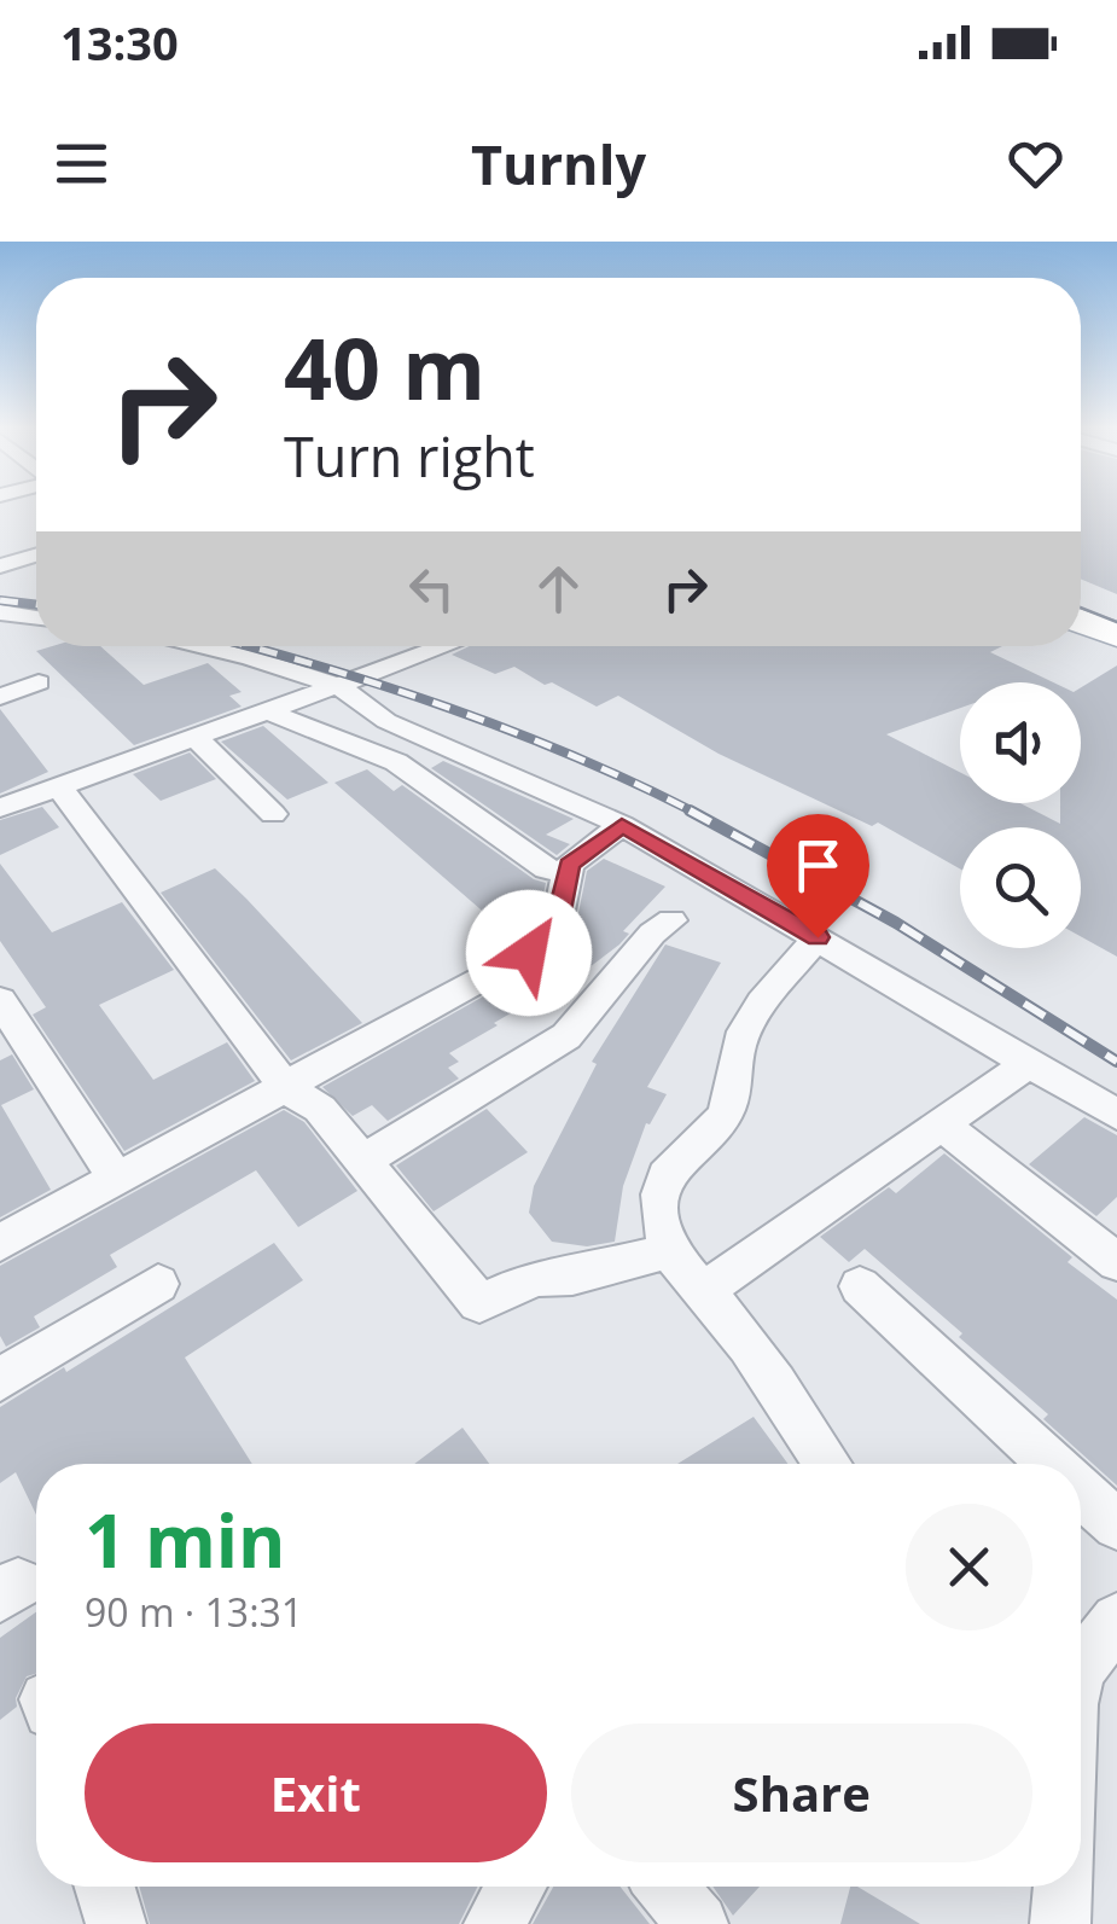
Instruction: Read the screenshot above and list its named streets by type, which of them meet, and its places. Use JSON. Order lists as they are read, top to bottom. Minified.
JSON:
{"page":{"status":"13:30","header":"Turnly","turn":["40 m","Turn right"],"heading":["1 min","90 m · 13:31"],"buttons":["Exit","Share"]}}
